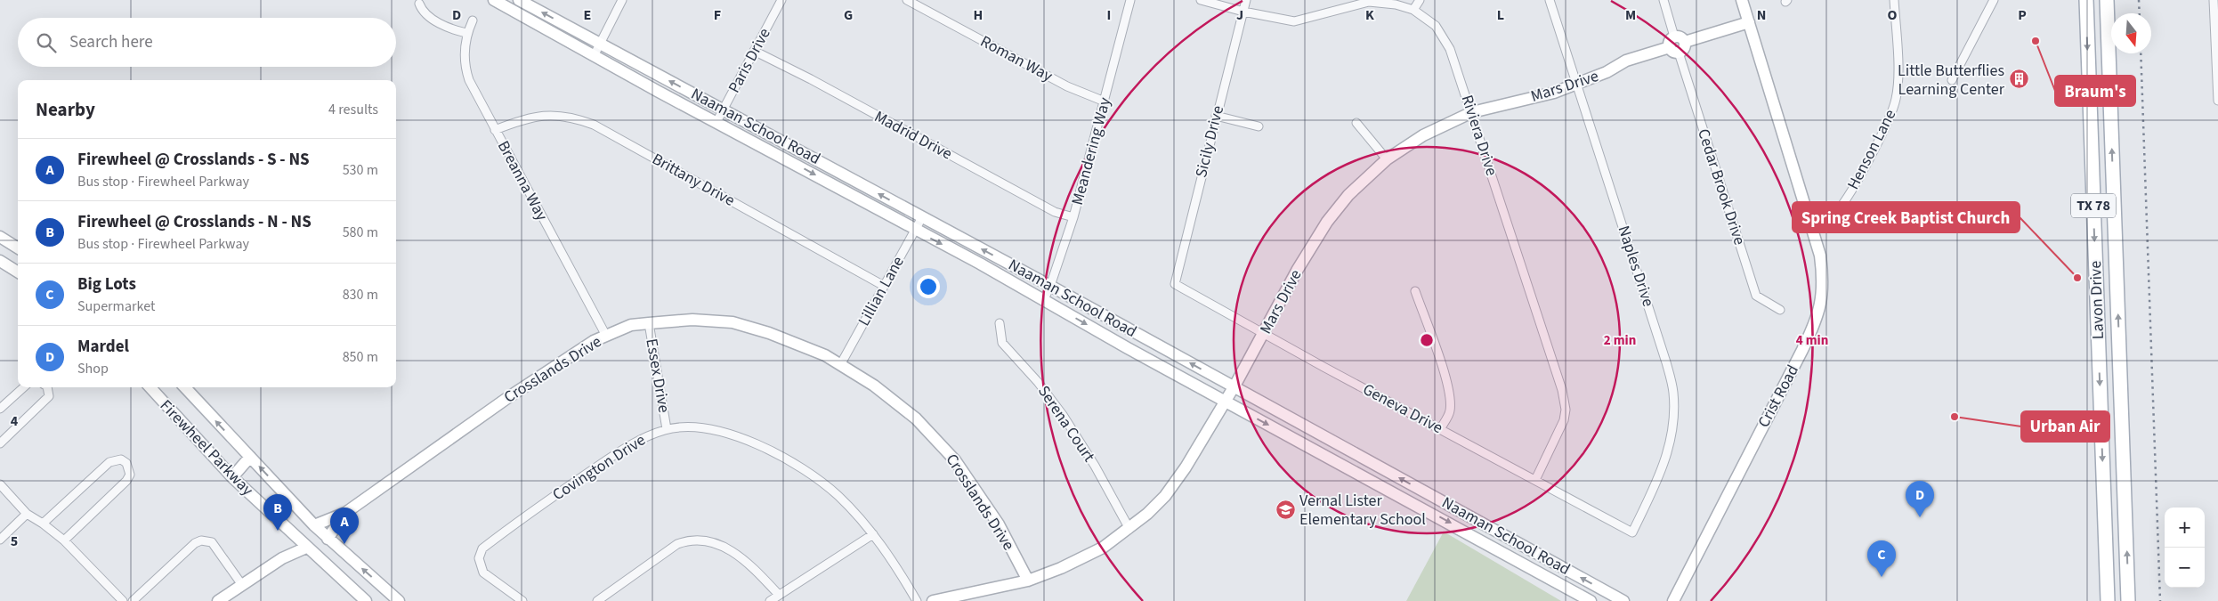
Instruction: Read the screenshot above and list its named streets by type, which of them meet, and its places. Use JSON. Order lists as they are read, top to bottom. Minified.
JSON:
{"streets":{"main road":["Mars Drive","Naaman School Road","TX 78","Lavon Drive","Crosslands Drive","Crist Road","Firewheel Parkway"],"street":["Roman Way","Paris Drive","Madrid Drive","Riviera Drive","Sicily Drive","Henson Lane","Meandering Way","Brittany Drive","Breanna Way","Cedar Brook Drive","Naples Drive","Lillian Lane","Essex Drive","Geneva Drive","Serena Court","Covington Drive"]},"crossings":[["Roman Way","Meandering Way"],["Paris Drive","Naaman School Road"],["Paris Drive","Madrid Drive"],["Mars Drive","Naaman School Road"],["Mars Drive","Riviera Drive"],["Mars Drive","Cedar Brook Drive"],["Mars Drive","Naples Drive"],["Mars Drive","Crosslands Drive"],["Mars Drive","Crist Road"],["Mars Drive","Geneva Drive"],["Mars Drive","Serena Court"],["Naaman School Road","Meandering Way"],["Naaman School Road","Lillian Lane"],["Madrid Drive","Meandering Way"],["Riviera Drive","Sicily Drive"],["Riviera Drive","Geneva Drive"],["Sicily Drive","Geneva Drive"],["Henson Lane","Crist Road"],["Brittany Drive","Breanna Way"],["Brittany Drive","Lillian Lane"],["Breanna Way","Crosslands Drive"],["Naples Drive","Geneva Drive"],["Lillian Lane","Crosslands Drive"],["Crosslands Drive","Essex Drive"],["Crosslands Drive","Firewheel Parkway"],["Essex Drive","Covington Drive"]],"places":{"other":["Braum's","Spring Creek Baptist Church","Urban Air"],"building":["Little Butterflies Learning Center"],"school or university":["Vernal Lister Elementary School"]},"north":"bottom","page":{"search":"Search here","heading":["Nearby","4 results"],"list":[{"mark":"A","name":"Firewheel @ Crosslands - S - NS","note":"Bus stop · Firewheel Parkway","value":"530 m"},{"mark":"B","name":"Firewheel @ Crosslands - N - NS","note":"Bus stop · Firewheel Parkway","value":"580 m"},{"mark":"C","name":"Big Lots","note":"Supermarket","value":"830 m"},{"mark":"D","name":"Mardel","note":"Shop","value":"850 m"}],"pins":["D","B","A","C"],"map_buttons":["+","−"]},"grid":{"columns":["D","E","F","G","H","I","J","K","L","M","N","O","P"],"rows":["4","5"]},"rings":["2 min","4 min"]}
